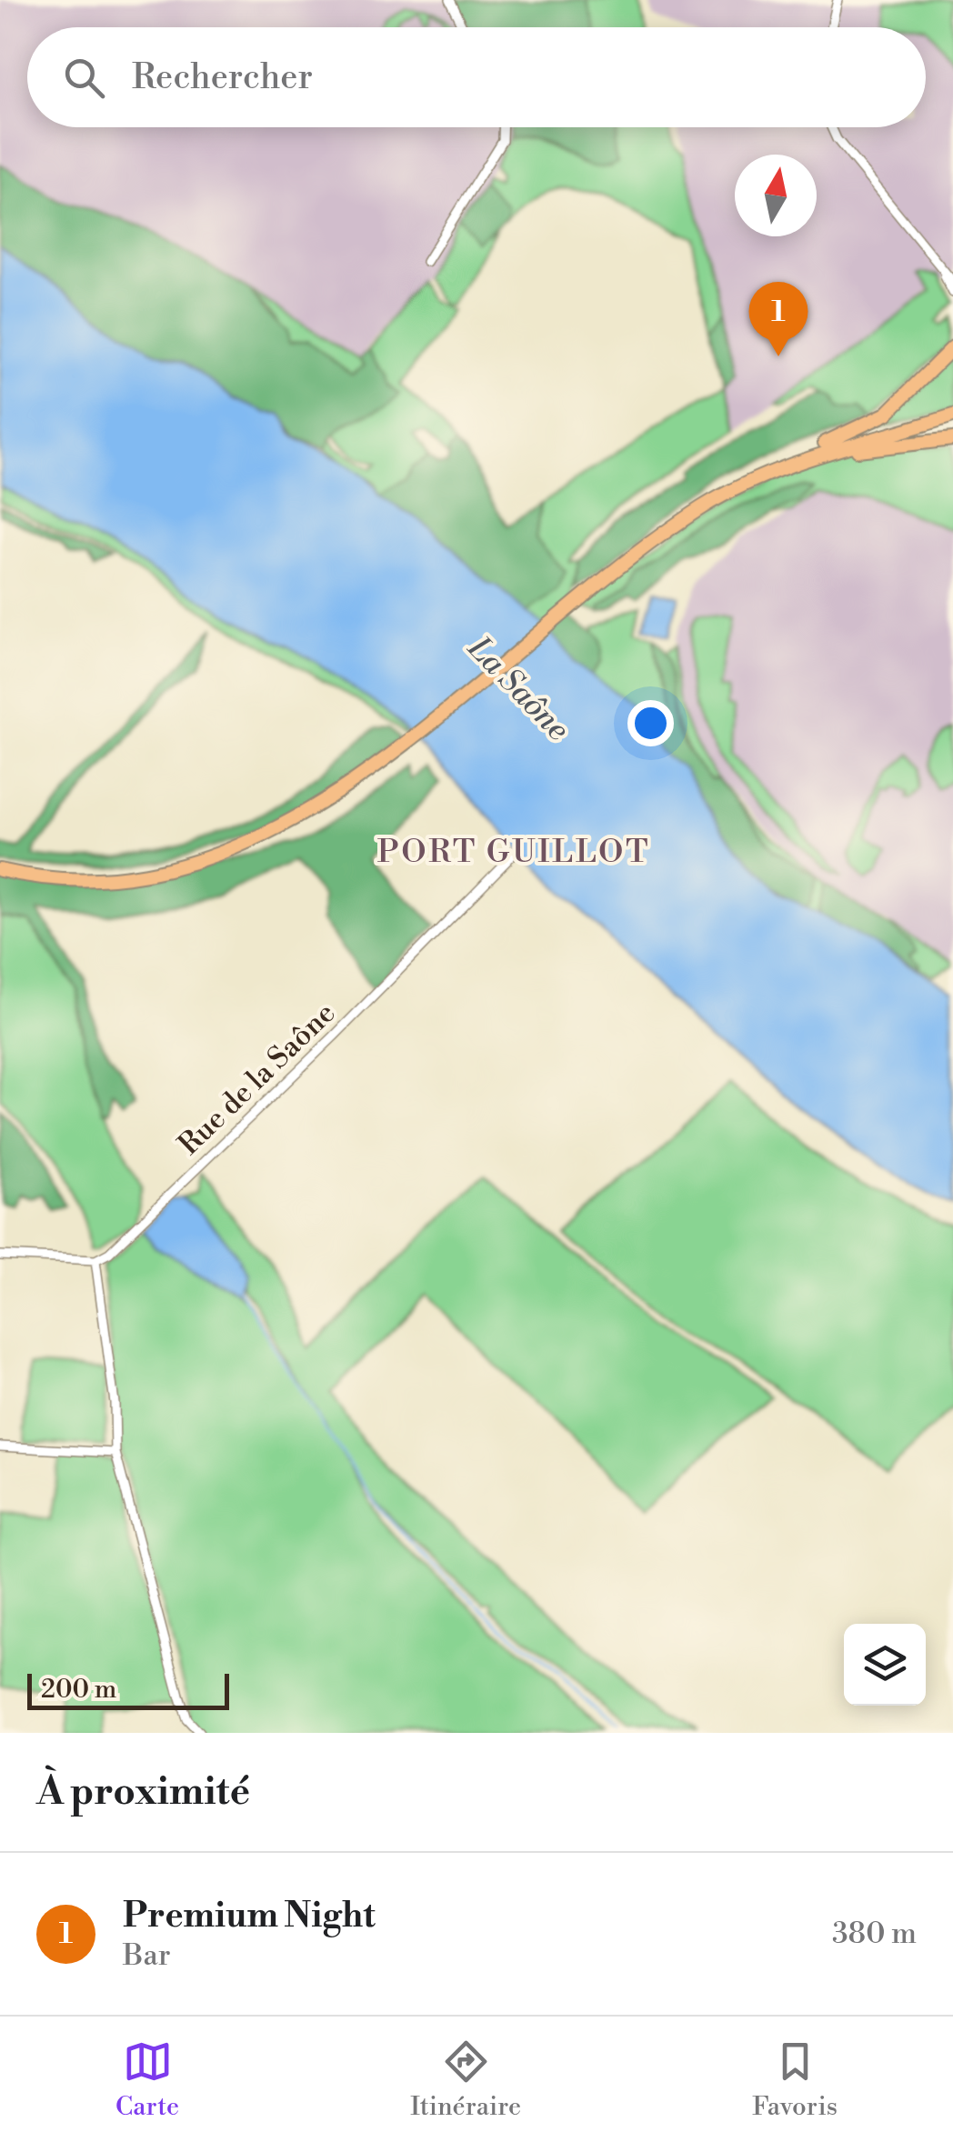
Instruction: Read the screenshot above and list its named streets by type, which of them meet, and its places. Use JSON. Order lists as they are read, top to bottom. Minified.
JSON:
{"streets":{"street":["Rue de la Saône"]},"districts":["PORT GUILLOT"],"water":["La Saône"],"scale_bar":"200 m","north":"top","page":{"search":"Rechercher","pins":"1","scale":"200 m","heading":"À proximité","list":[{"mark":"1","name":"Premium Night","note":"Bar","value":"380 m"}],"nav":["Carte","Itinéraire","Favoris"]}}
